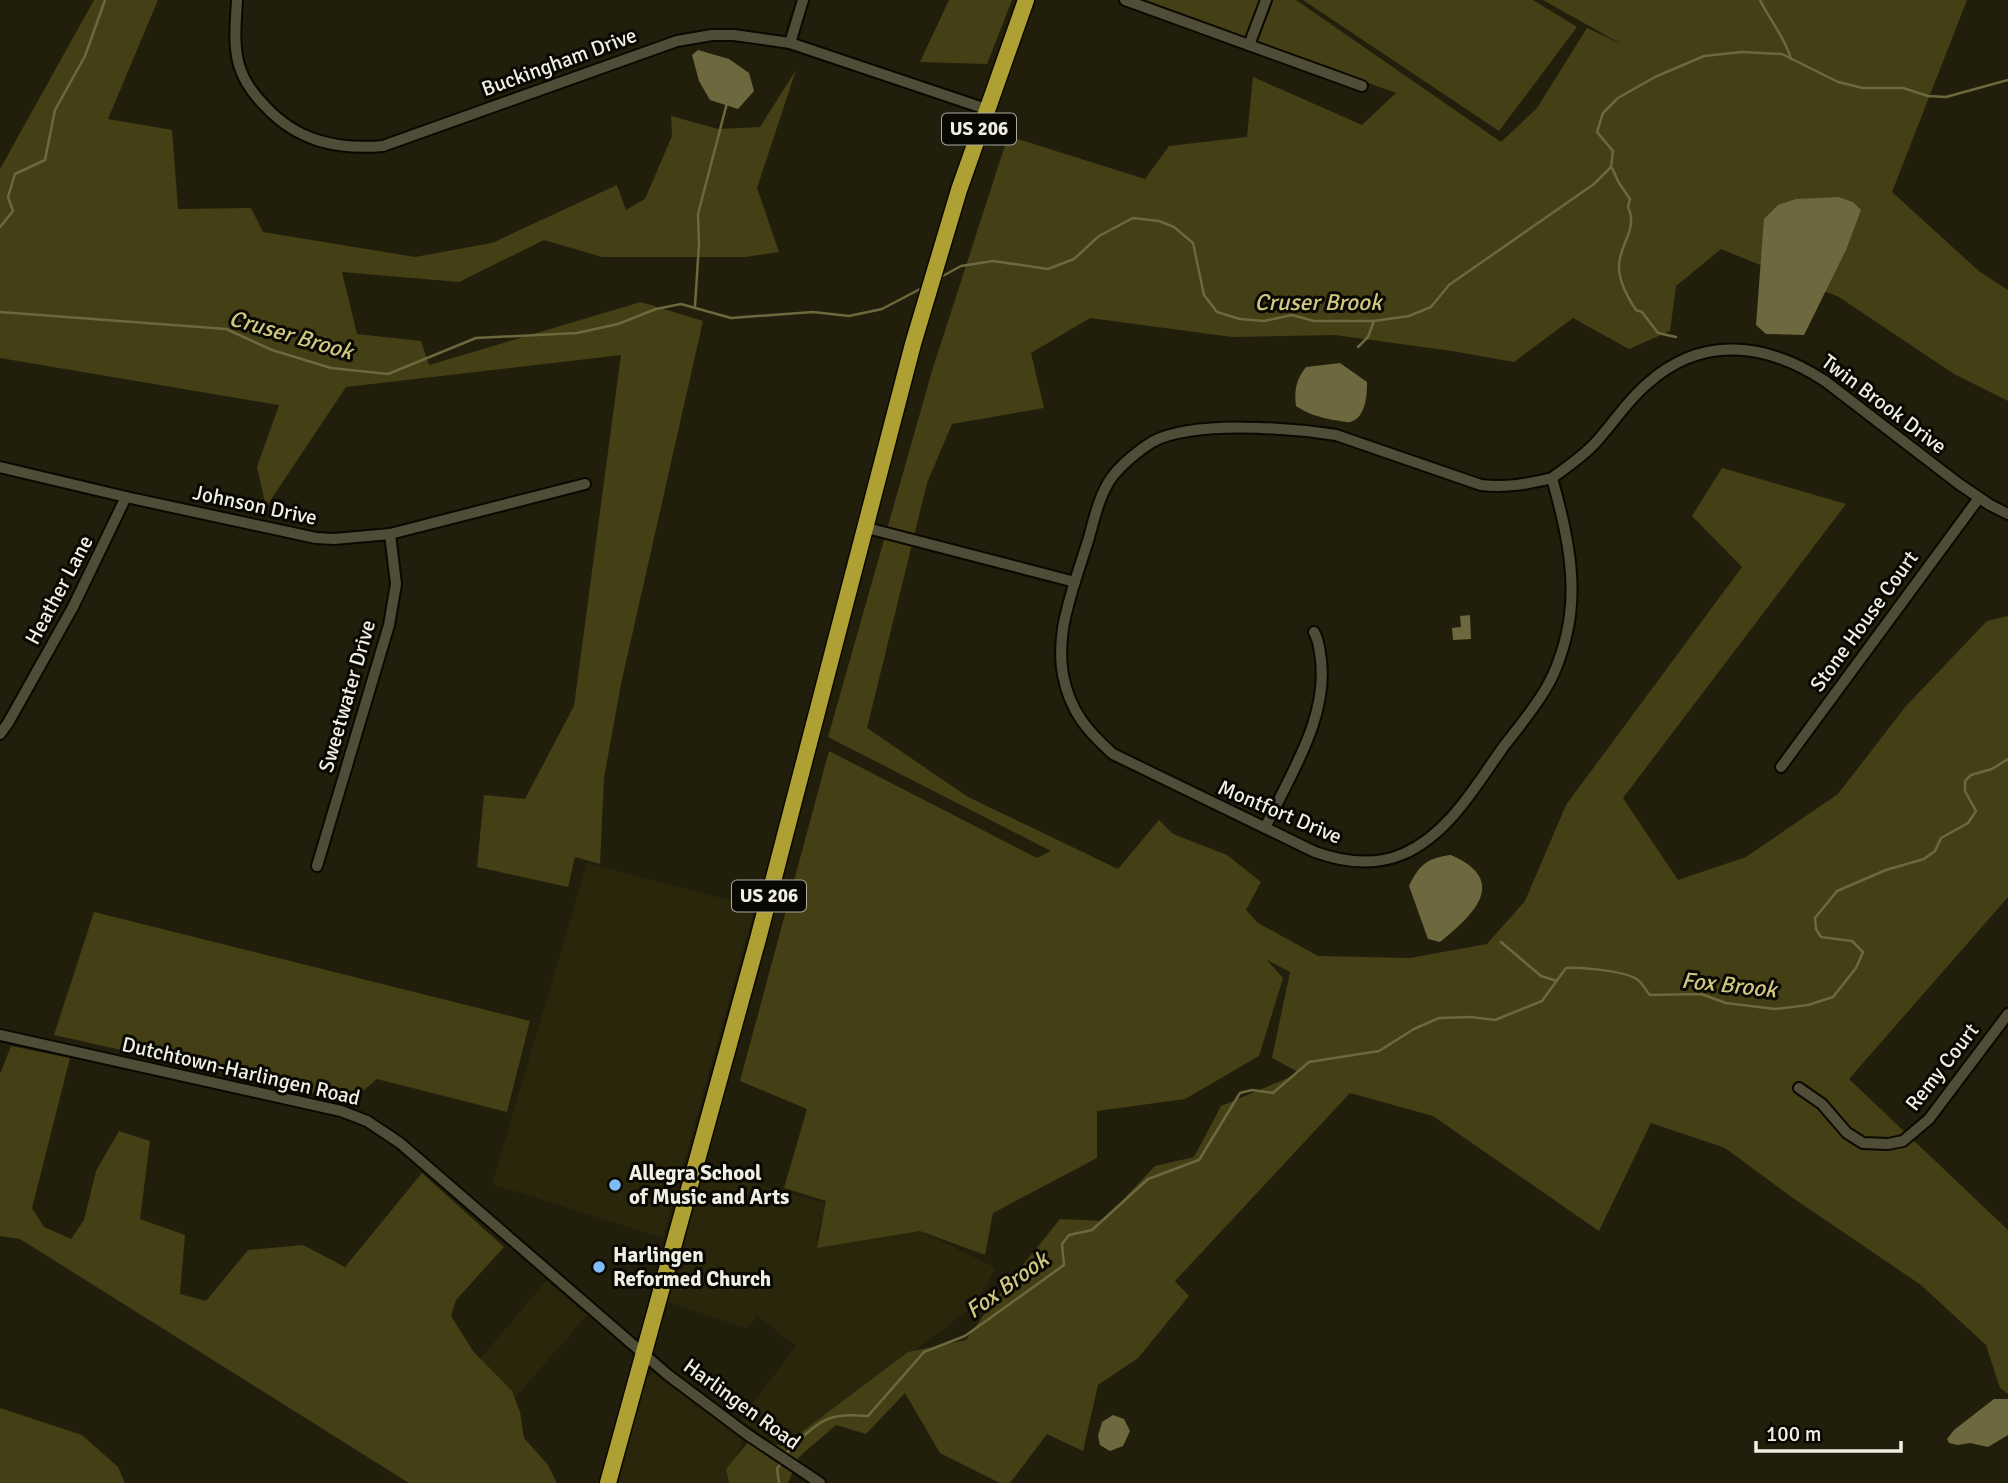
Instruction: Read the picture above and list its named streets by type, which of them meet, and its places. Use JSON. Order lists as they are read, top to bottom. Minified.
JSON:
{"streets":{"highway":["US 206"],"street":["Buckingham Drive","Twin Brook Drive","Johnson Drive","Heather Lane","Stone House Court","Sweetwater Drive","Montfort Drive","Remy Court","Dutchtown-Harlingen Road","Harlingen Road"]},"crossings":[["Buckingham Drive","US 206"],["US 206","Dutchtown-Harlingen Road"],["US 206","Harlingen Road"],["Twin Brook Drive","Stone House Court"],["Twin Brook Drive","Montfort Drive"],["Johnson Drive","Heather Lane"],["Johnson Drive","Sweetwater Drive"],["Dutchtown-Harlingen Road","Harlingen Road"]],"water":["Cruser Brook","Fox Brook"],"places":["Allegra School of Music and Arts","Harlingen Reformed Church"],"scale_bar":"100 m"}
